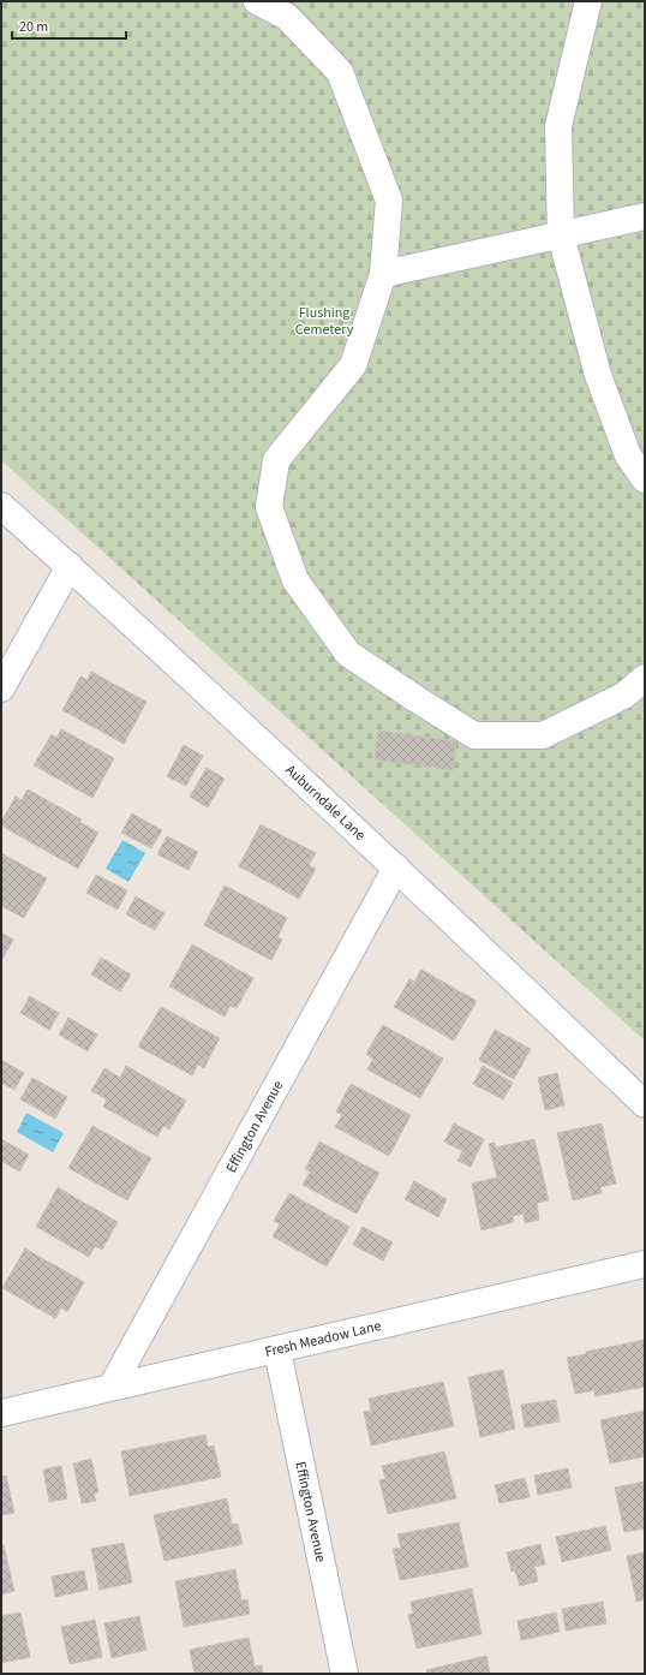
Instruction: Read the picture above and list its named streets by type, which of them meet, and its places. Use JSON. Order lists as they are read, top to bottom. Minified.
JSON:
{"streets":{"street":["Auburndale Lane","Effington Avenue","Fresh Meadow Lane"]},"crossings":[["Auburndale Lane","Effington Avenue"],["Effington Avenue","Fresh Meadow Lane"]],"parks":["Flushing Cemetery"],"scale_bar":"20 m"}
